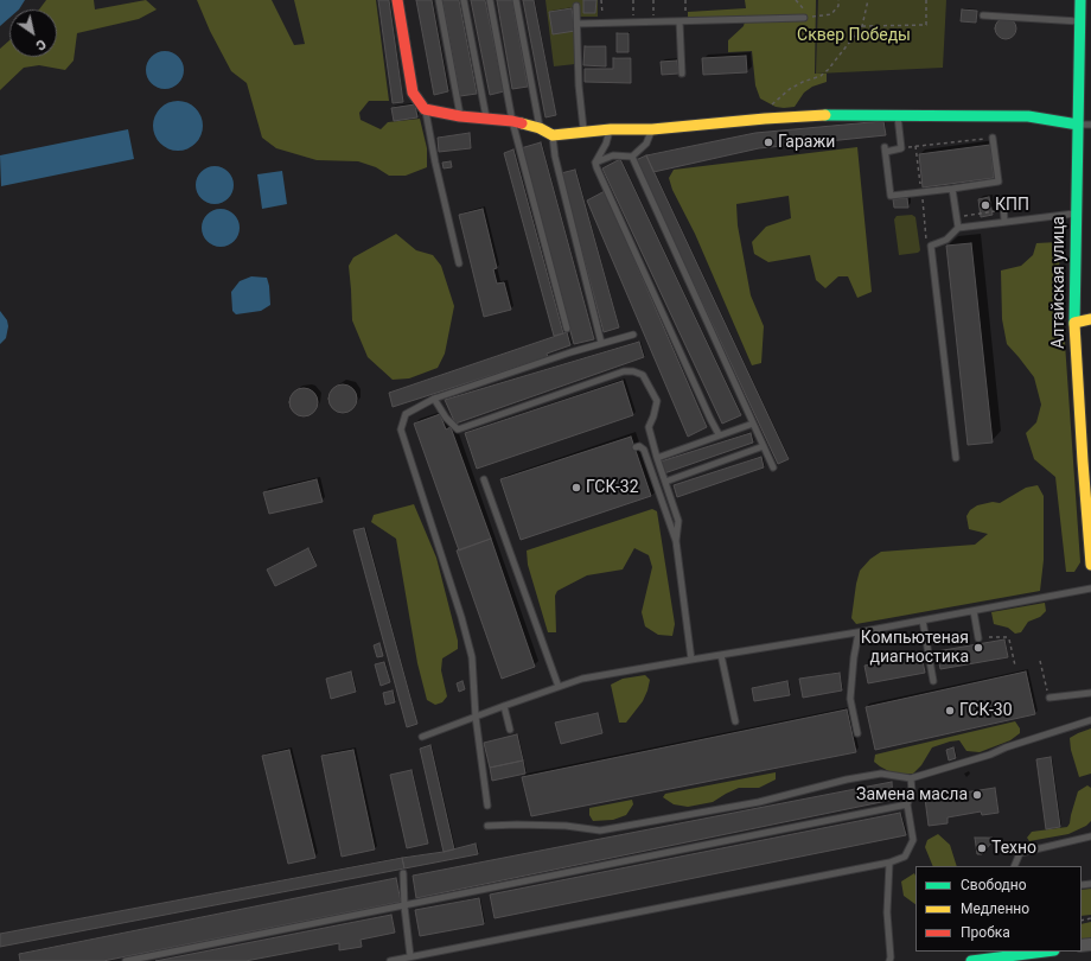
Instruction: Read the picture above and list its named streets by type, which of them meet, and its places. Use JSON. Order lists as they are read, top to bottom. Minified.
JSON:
{"streets":{"street":["Алтайская улица"]},"parks":["Сквер Победы"],"places":["Гаражи","КПП","ГСК-32","Компьютеная диагностика","ГСК-30","Замена масла","Техно"],"legend":["Свободно","Медленно","Пробка"],"north":"bottom right"}
